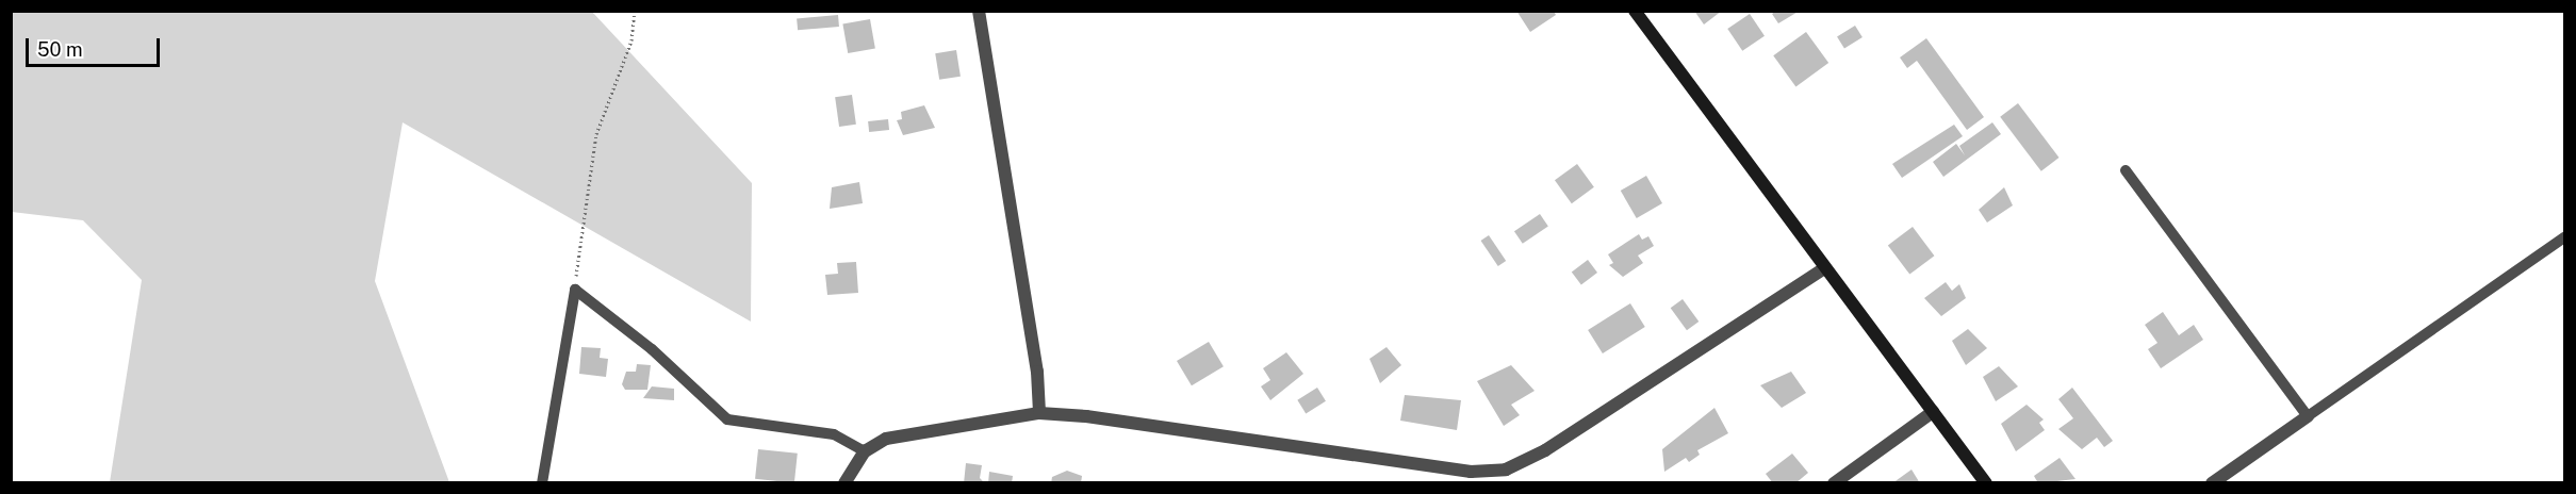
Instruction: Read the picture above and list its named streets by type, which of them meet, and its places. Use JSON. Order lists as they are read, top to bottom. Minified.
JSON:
{"scale_bar":"50 m"}
